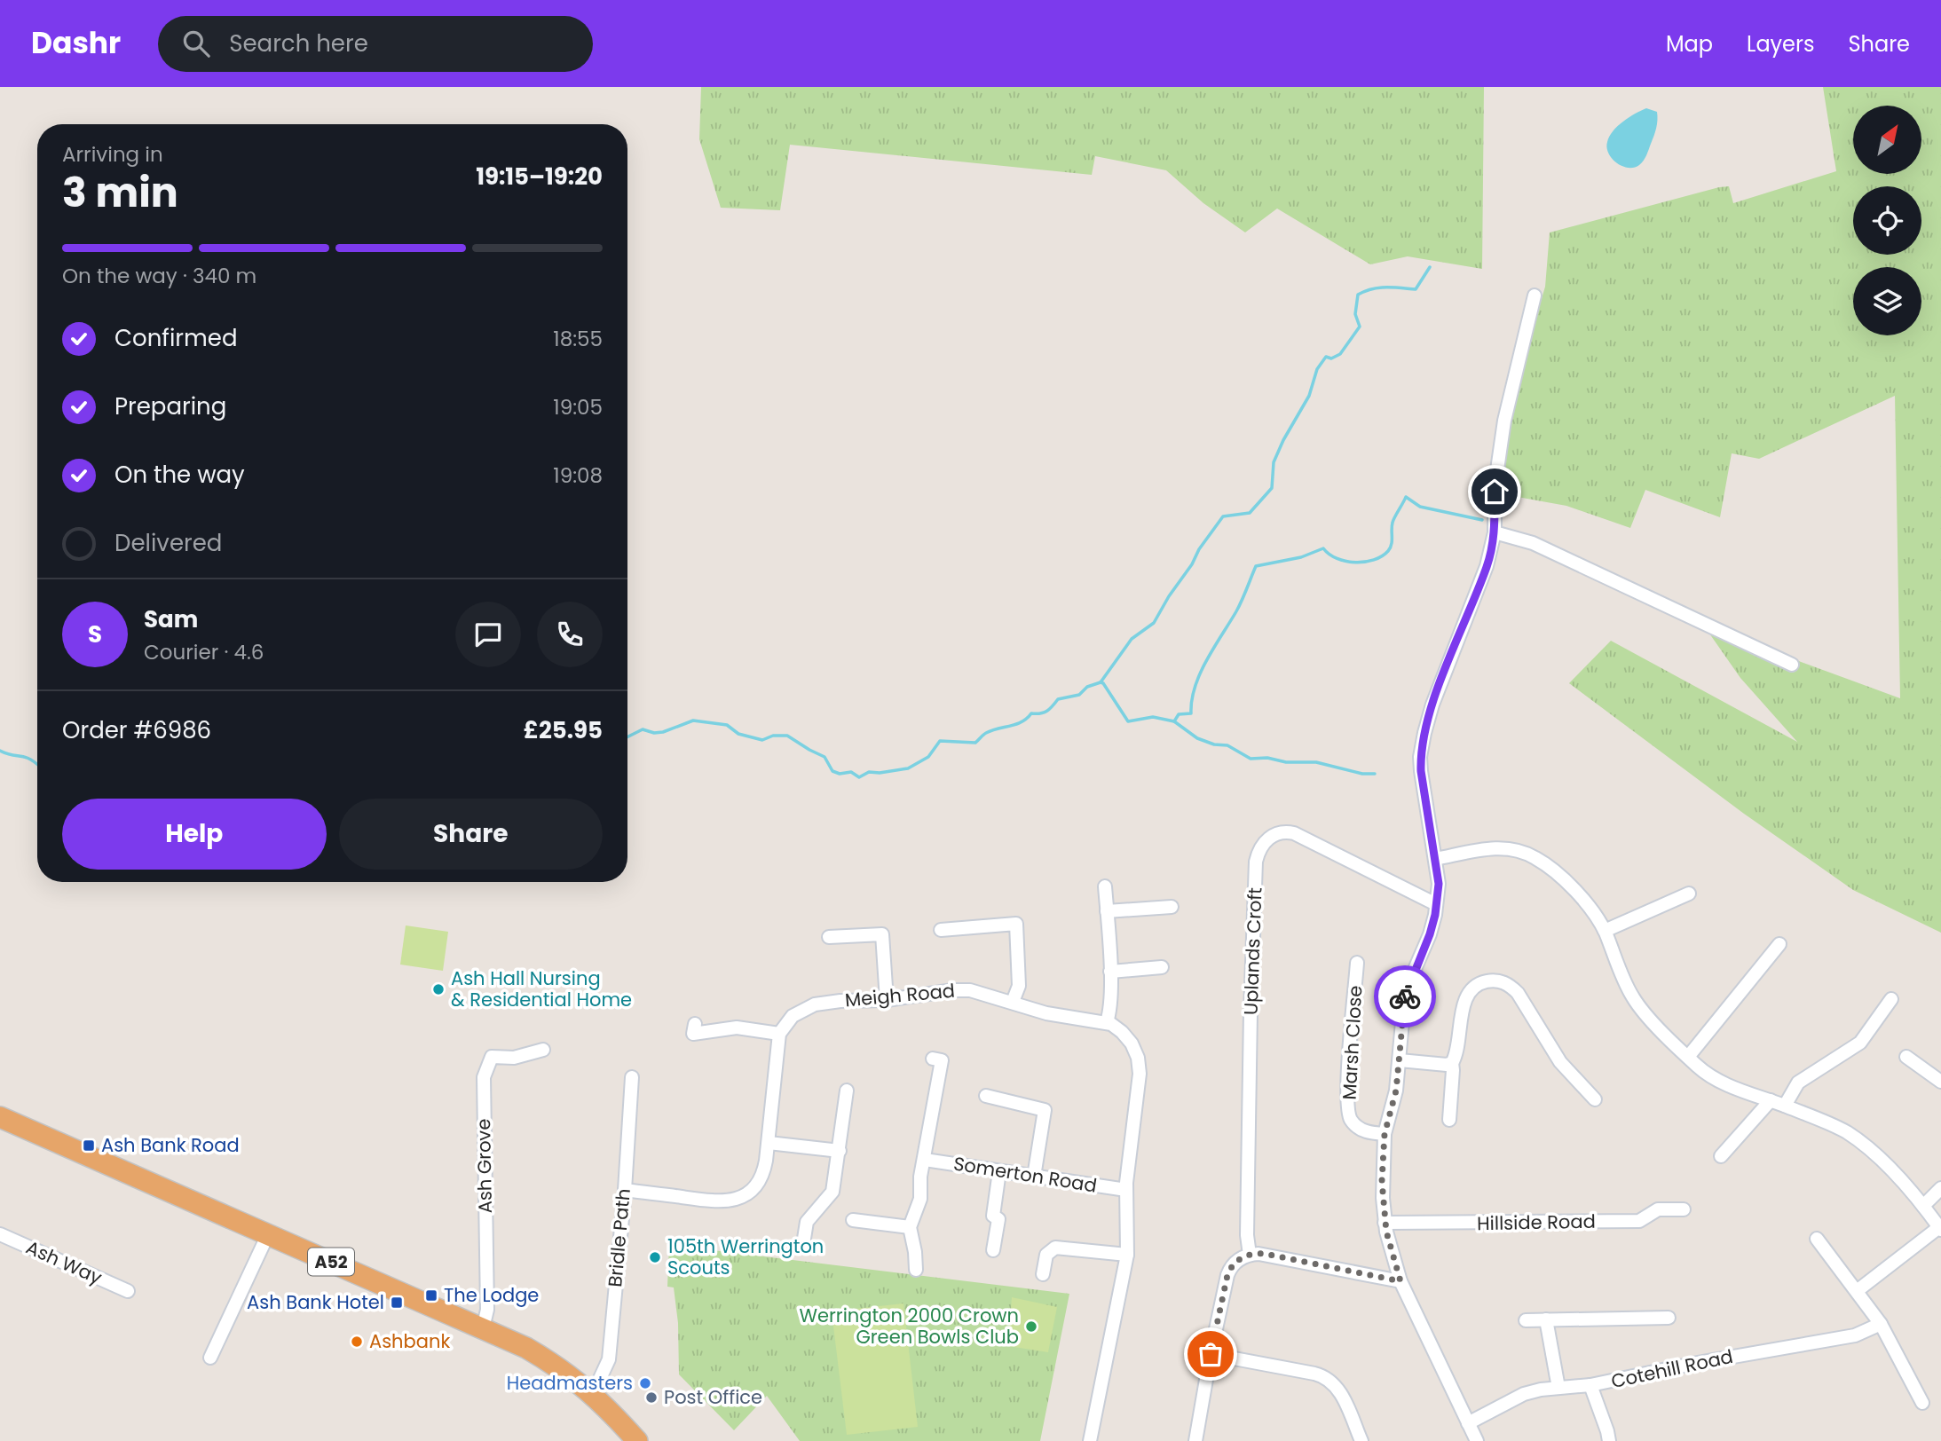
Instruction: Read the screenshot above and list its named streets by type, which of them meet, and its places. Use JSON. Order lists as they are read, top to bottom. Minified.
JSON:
{"streets":{"highway":["A52"],"street":["Uplands Croft","Meigh Road","Marsh Close","Ash Grove","Somerton Road","Hillside Road","Bridle Path","Ash Way","Cotehill Road"]},"crossings":[["Ash Grove","A52"],["Bridle Path","A52"]],"places":{"other":["Ash Hall Nursing & Residential Home","105th Werrington Scouts","Werrington 2000 Crown Green Bowls Club","Ashbank","Headmasters","Post Office"],"transit":["Ash Bank Road","The Lodge","Ash Bank Hotel"]},"north":"top right","page":{"header":"Dashr","search":"Search here","nav":["Map","Layers","Share"],"heading":["3 min","Arriving in","19:15–19:20"],"panel":["Sam","Courier · 4.6","Order #6986","£25.95"],"bar":"On the way · 340 m","list":[["Confirmed","18:55"],["Preparing","19:05"],["On the way","19:08"],"Delivered"],"round":"S","buttons":["Help","Share"]}}
